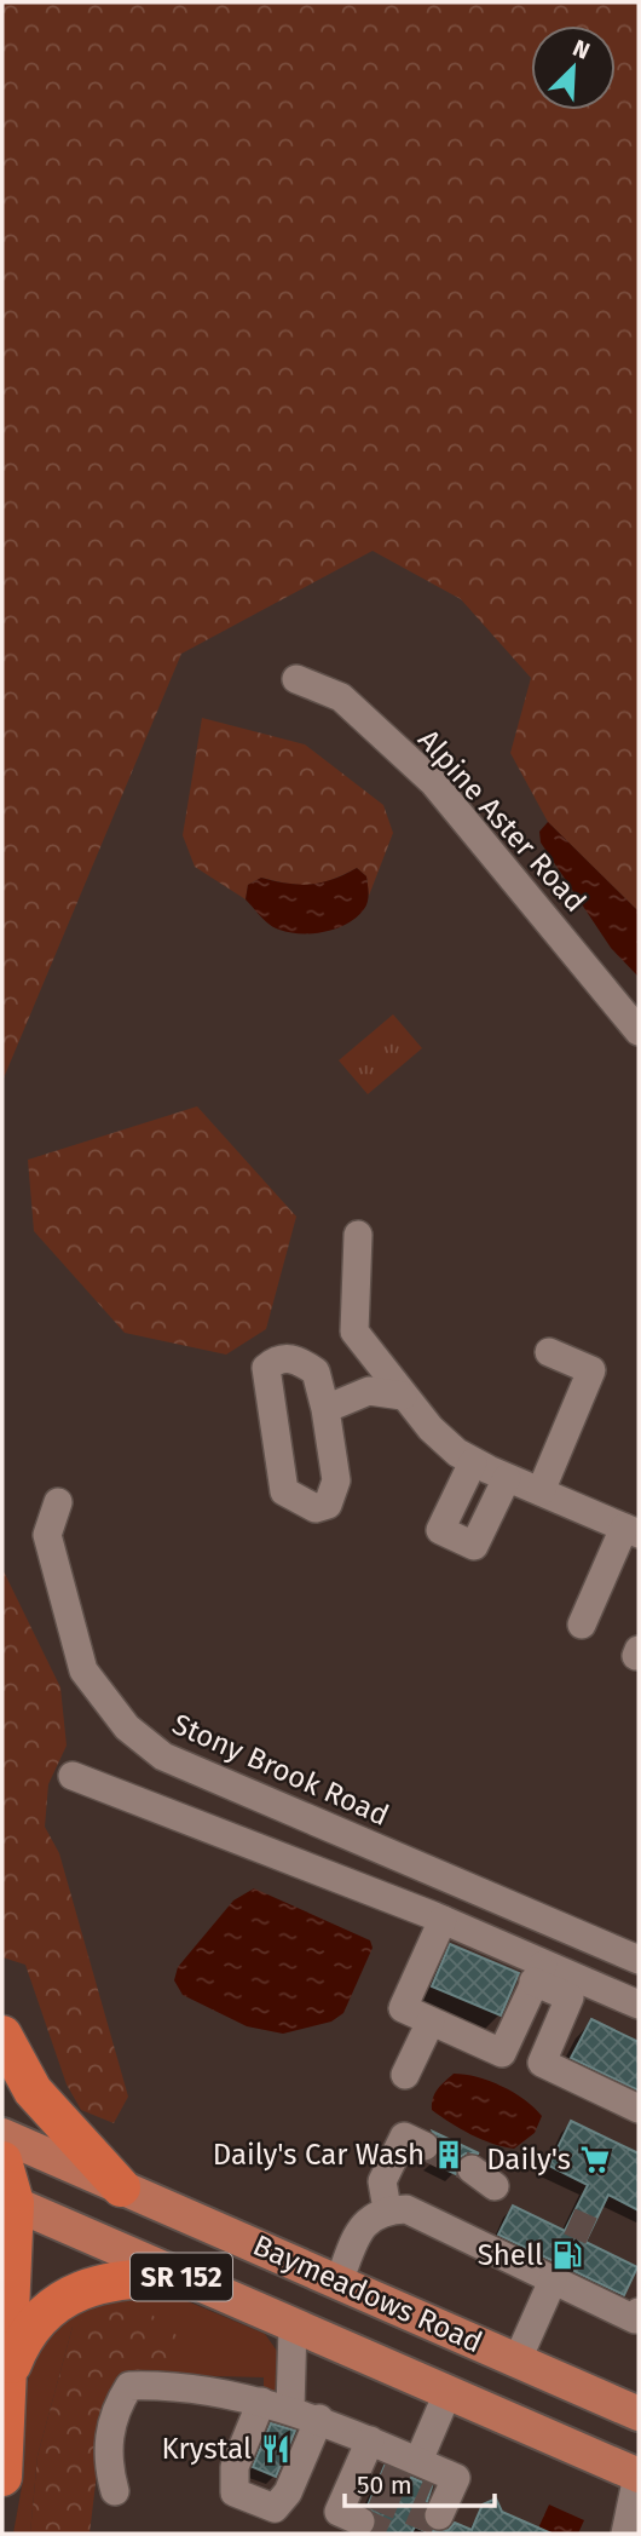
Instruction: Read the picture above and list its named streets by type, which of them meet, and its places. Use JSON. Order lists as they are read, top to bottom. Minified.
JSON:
{"streets":{"main road":["SR 152","Baymeadows Road"],"street":["Alpine Aster Road","Stony Brook Road"]},"places":{"building":["Daily's Car Wash"],"supermarket":["Daily's"],"fuel station":["Shell"],"restaurant":["Krystal"]},"scale_bar":"50 m","north":"top right"}
